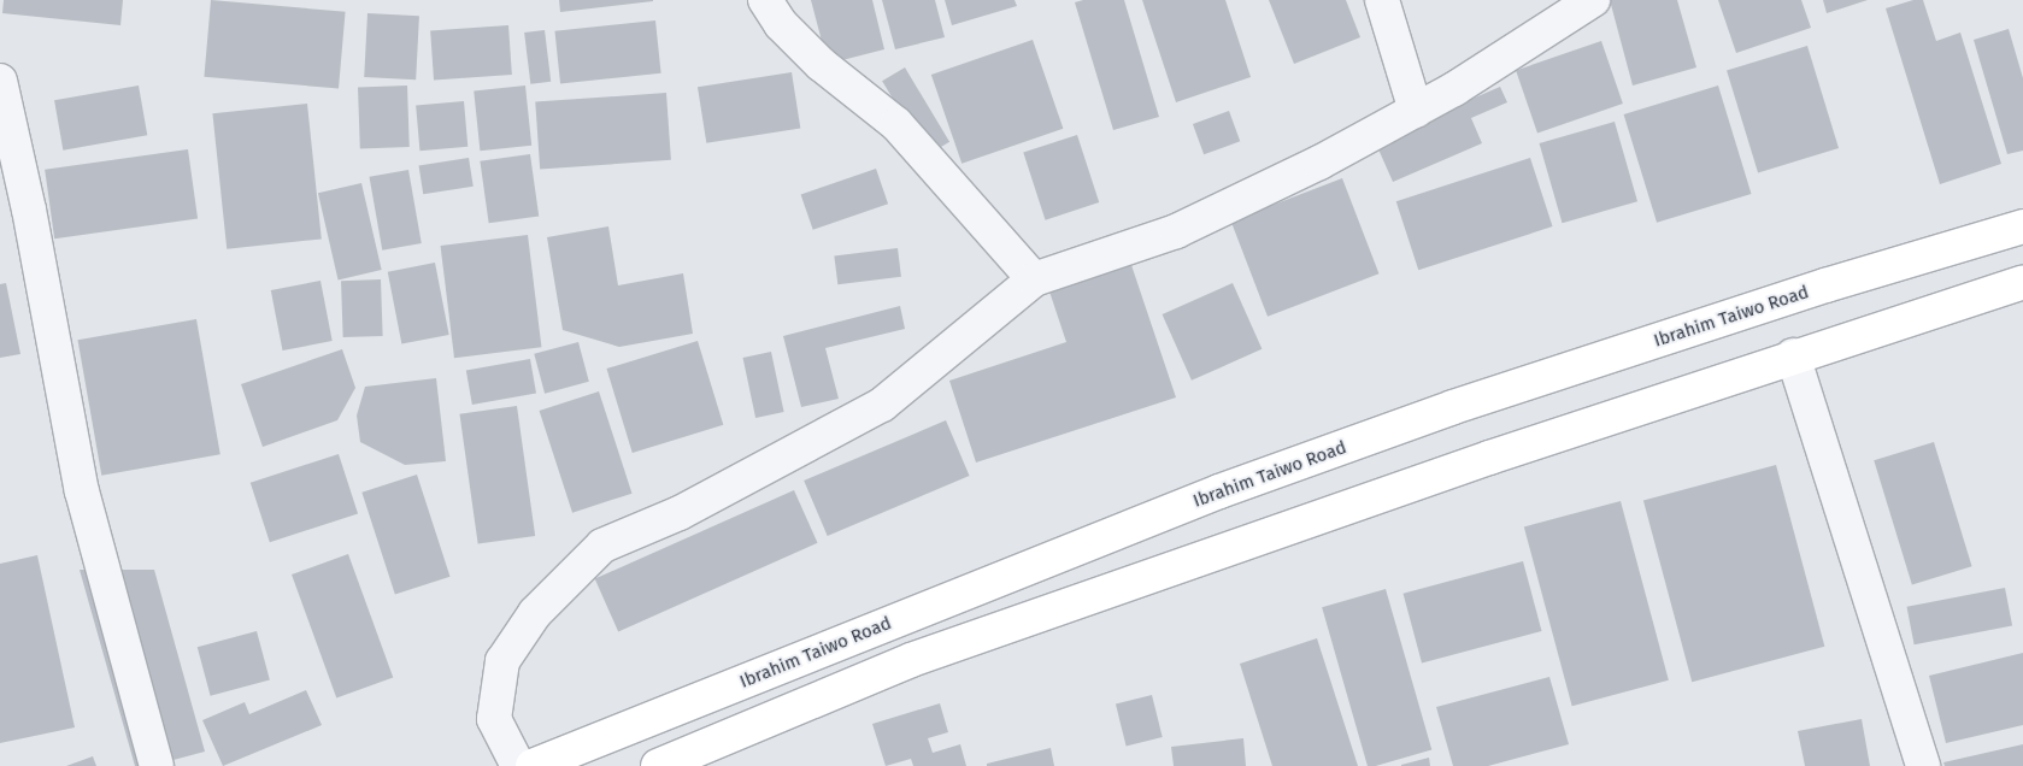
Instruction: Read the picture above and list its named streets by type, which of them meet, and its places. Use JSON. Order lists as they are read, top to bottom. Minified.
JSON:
{"streets":{"main road":["Ibrahim Taiwo Road"]}}
